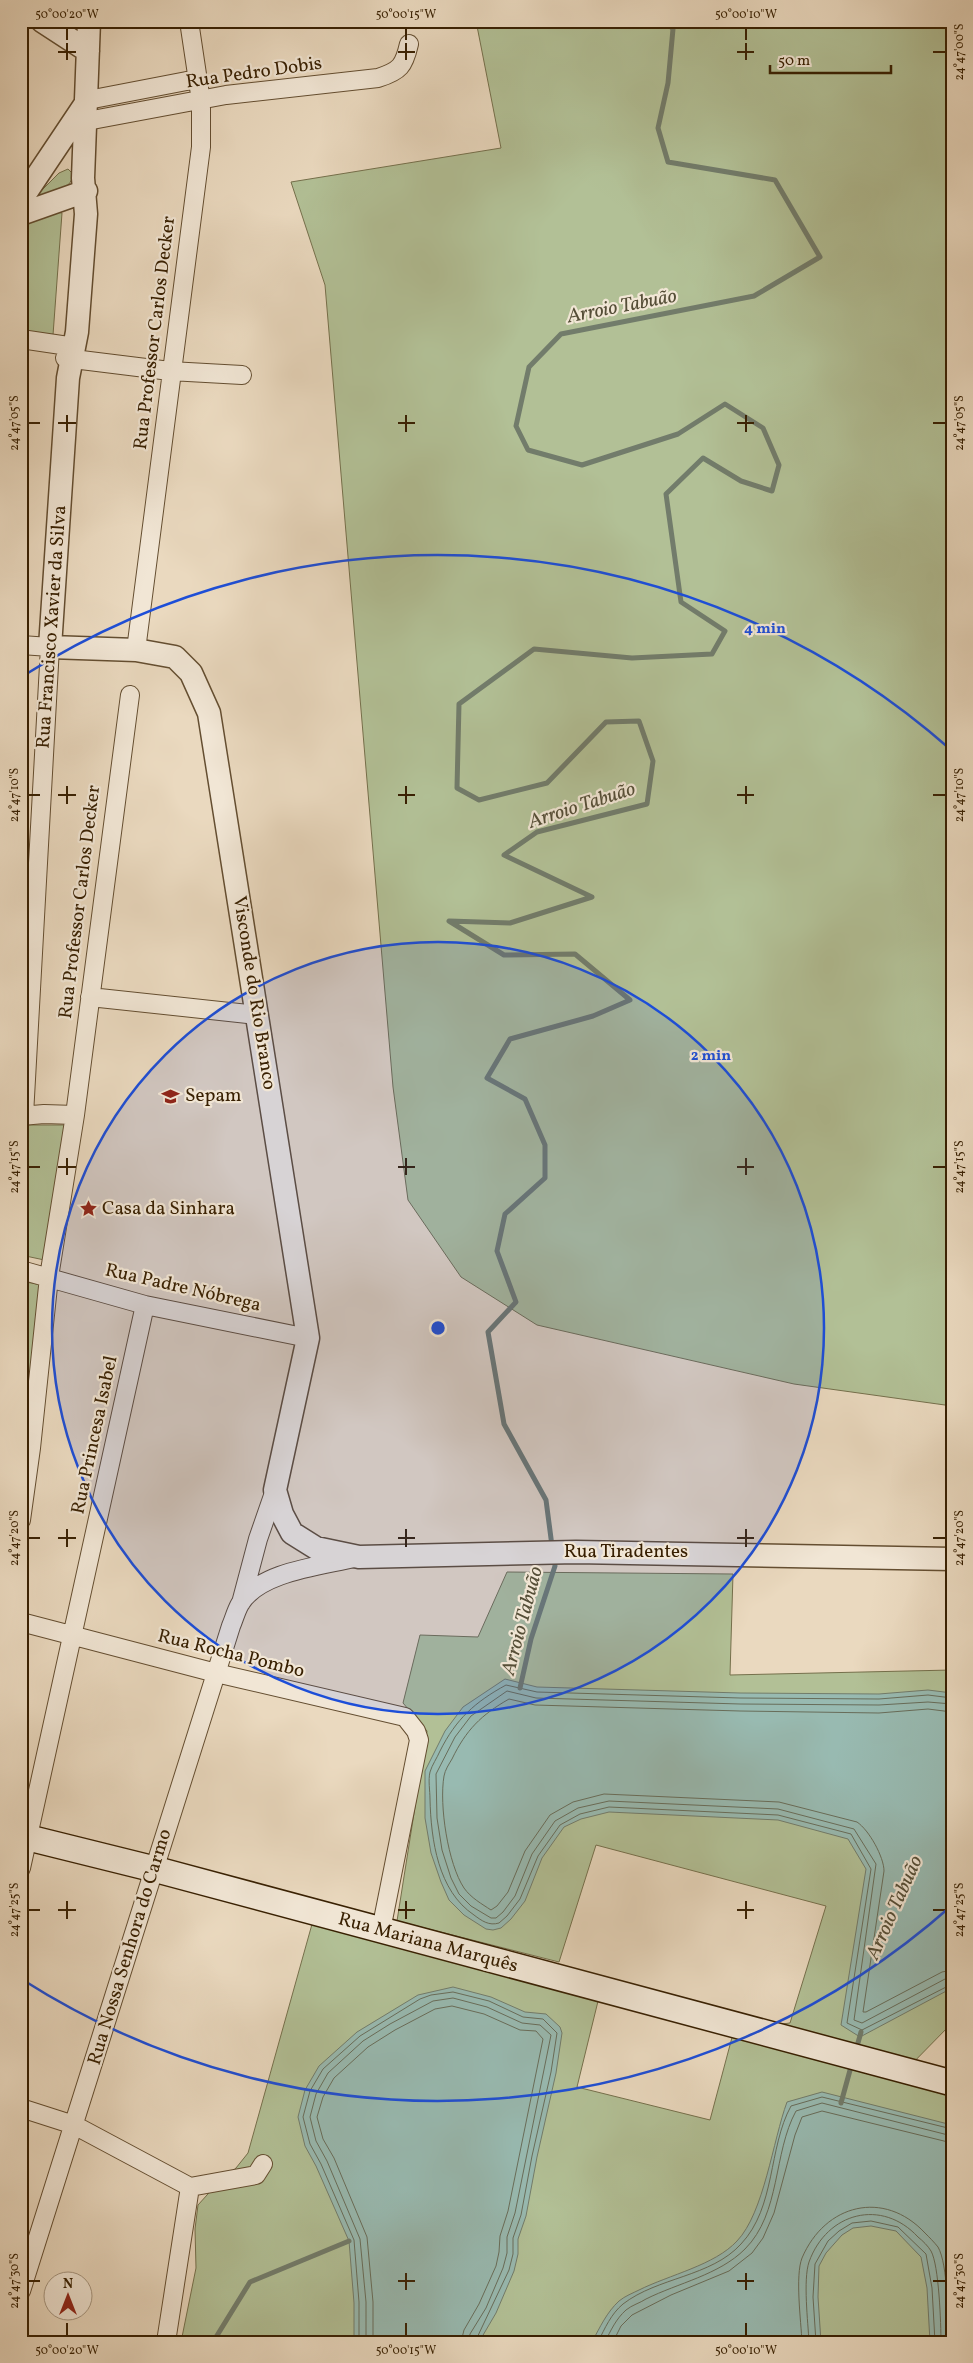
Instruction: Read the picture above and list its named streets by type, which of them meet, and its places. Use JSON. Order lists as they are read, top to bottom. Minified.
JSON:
{"streets":{"main road":["Rua Mariana Marquês"],"street":["Rua Pedro Dobis","Rua Professor Carlos Decker","Rua Francisco Xavier da Silva","Visconde do Rio Branco","Rua Padre Nóbrega","Rua Princesa Isabel","Rua Tiradentes","Rua Rocha Pombo","Rua Nossa Senhora do Carmo"]},"crossings":[["Rua Pedro Dobis","Rua Professor Carlos Decker"],["Rua Pedro Dobis","Rua Francisco Xavier da Silva"],["Rua Professor Carlos Decker","Visconde do Rio Branco"],["Rua Professor Carlos Decker","Rua Padre Nóbrega"],["Visconde do Rio Branco","Rua Padre Nóbrega"],["Visconde do Rio Branco","Rua Nossa Senhora do Carmo"],["Rua Padre Nóbrega","Rua Princesa Isabel"],["Rua Padre Nóbrega","Rua Nossa Senhora do Carmo"],["Rua Princesa Isabel","Rua Rocha Pombo"],["Rua Princesa Isabel","Rua Mariana Marquês"],["Rua Tiradentes","Rua Nossa Senhora do Carmo"],["Rua Rocha Pombo","Rua Mariana Marquês"],["Rua Rocha Pombo","Rua Nossa Senhora do Carmo"],["Rua Mariana Marquês","Rua Nossa Senhora do Carmo"]],"water":["Arroio Tabuão"],"places":{"school or university":["Sepam"],"place":["Casa da Sinhara"]},"scale_bar":"50 m","north":"top","coordinates":["50°00'20\"W","50°00'15\"W","50°00'10\"W","24°47'00\"S","24°47'05\"S","24°47'10\"S","24°47'15\"S","24°47'20\"S","24°47'25\"S","24°47'30\"S"],"rings":["4 min","2 min"]}
